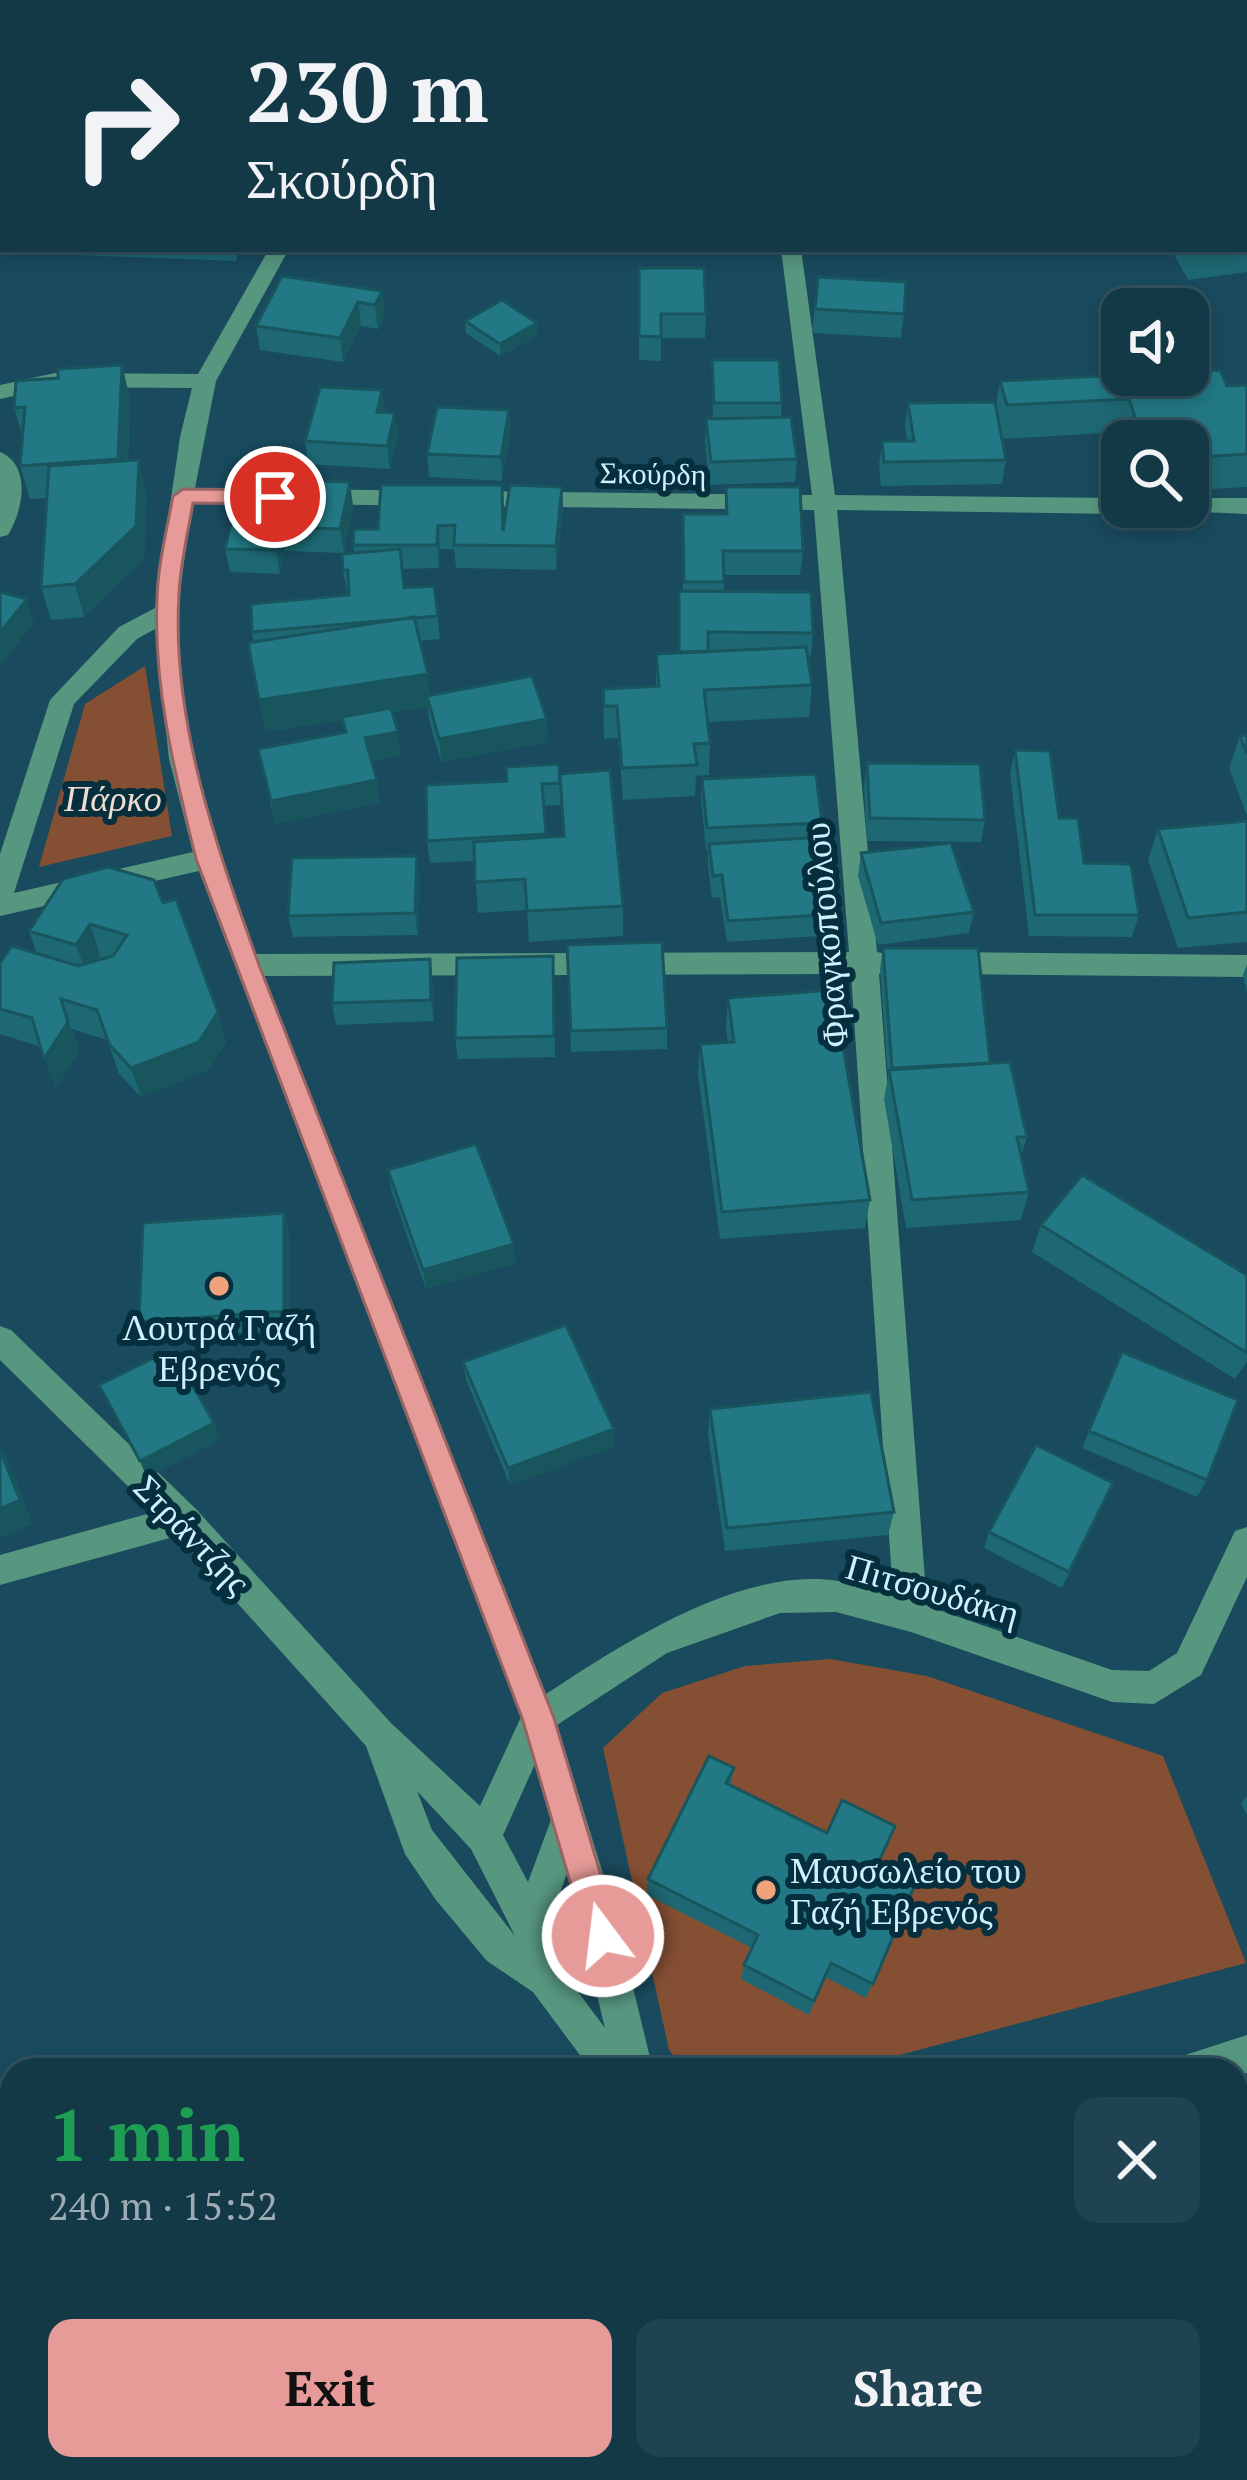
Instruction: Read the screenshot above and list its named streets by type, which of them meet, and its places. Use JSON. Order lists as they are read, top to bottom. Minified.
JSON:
{"streets":{"street":["Σκούρδη","Φραγκοπούλου","Στράντζης","Πιτσουδάκη"]},"crossings":[["Σκούρδη","Φραγκοπούλου"],["Φραγκοπούλου","Πιτσουδάκη"]],"parks":["Πάρκο"],"places":["Λουτρά Γαζή Εβρενός","Μαυσωλείο του Γαζή Εβρενός"],"page":{"turn":["230 m","Σκούρδη"],"heading":["1 min","240 m · 15:52"],"buttons":["Exit","Share"]}}
